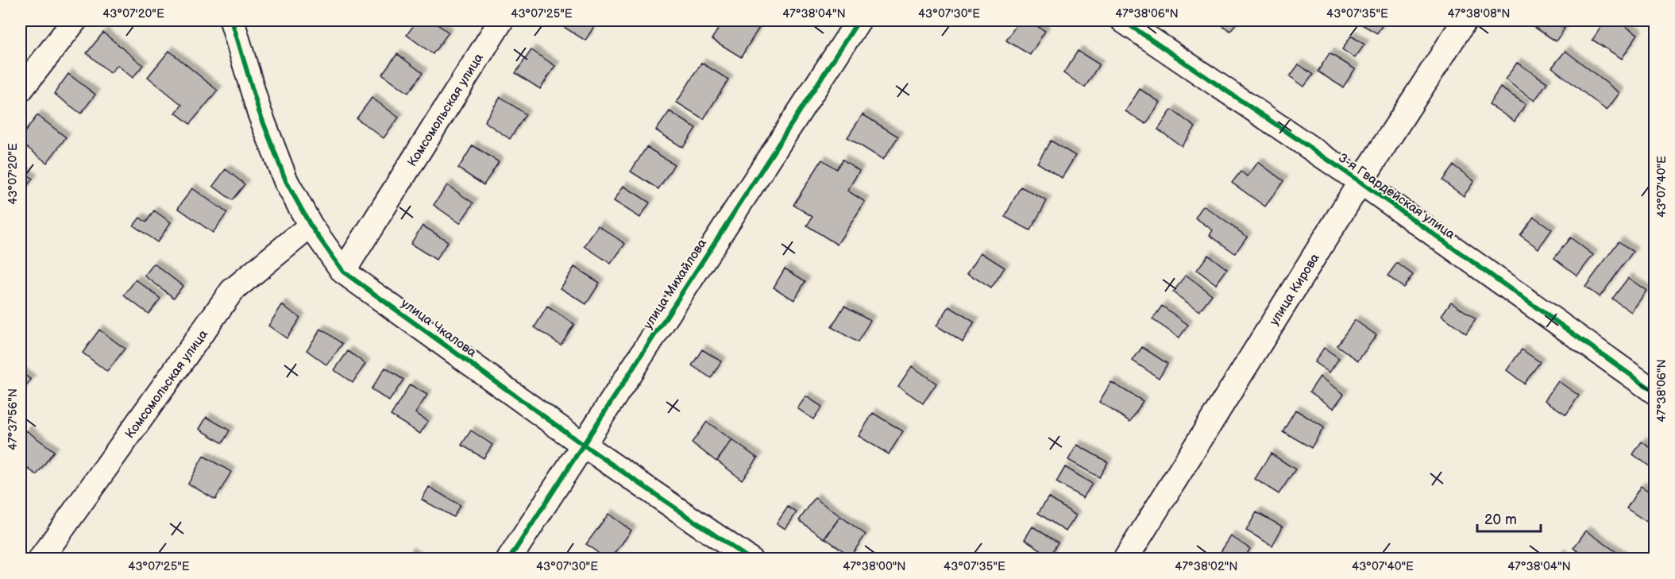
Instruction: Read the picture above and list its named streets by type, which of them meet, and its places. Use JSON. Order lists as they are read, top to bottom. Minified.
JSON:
{"streets":{"street":["Комсомольская улица","3-я Гвардейская улица","улица Михайлова","улица Кирова","улица Чкалова"]},"crossings":[["Комсомольская улица","улица Чкалова"],["3-я Гвардейская улица","улица Кирова"],["улица Михайлова","улица Чкалова"]],"scale_bar":"20 m","coordinates":["43°07'20\"E","43°07'25\"E","47°38'04\"N","43°07'30\"E","47°38'06\"N","43°07'35\"E","47°38'08\"N","43°07'40\"E","47°37'56\"N","47°38'00\"N","47°38'02\"N"]}
